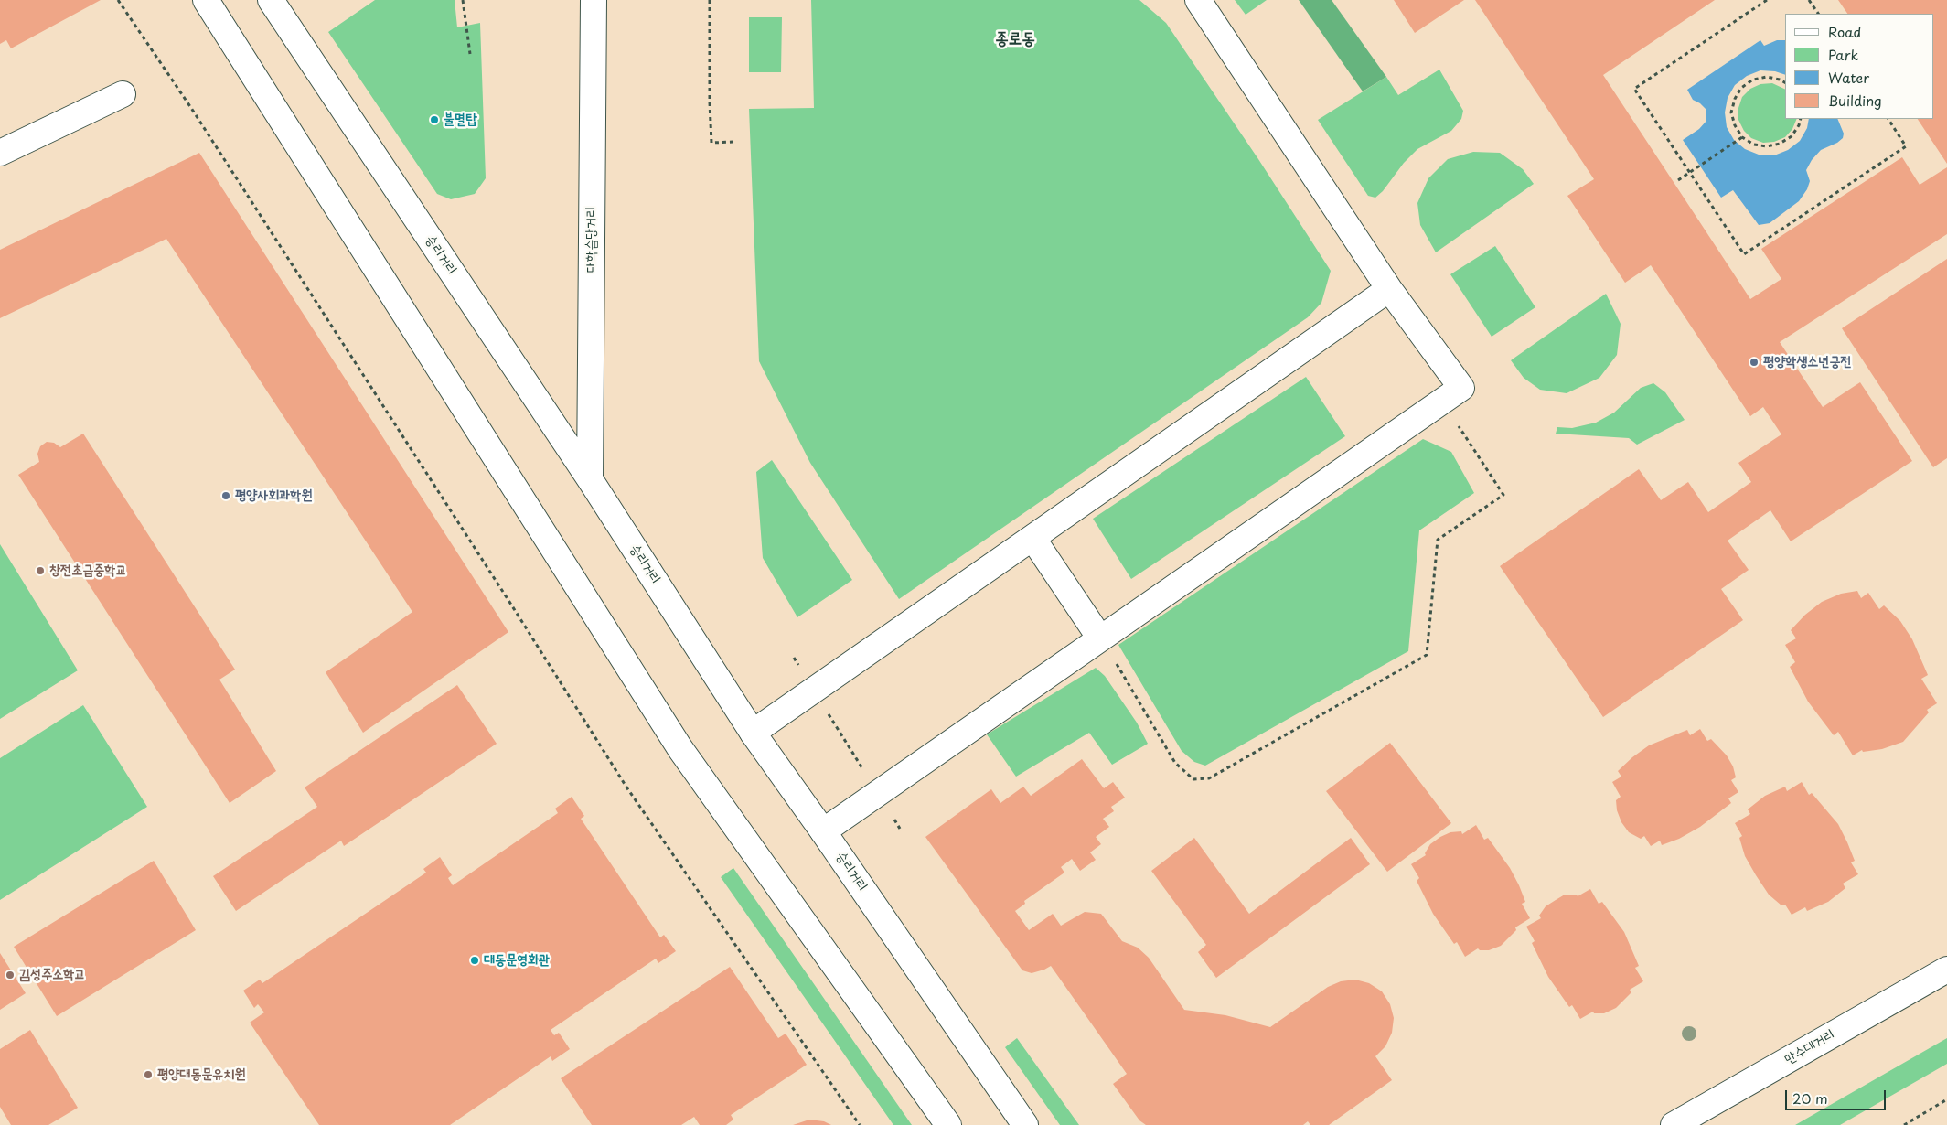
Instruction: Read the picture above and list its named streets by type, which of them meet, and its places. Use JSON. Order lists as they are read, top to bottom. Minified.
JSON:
{"streets":{"main road":["대학습당거리","승리거리","만수대거리"]},"crossings":[["대학습당거리","승리거리"]],"districts":["종로동"],"places":["불멸탑","평양학생소년궁전","평양사회과학원","창전초급중학교","대동문영화관","김성주소학교","평양대동문유치원"],"legend":["Road","Park","Water","Building"],"scale_bar":"20 m"}
